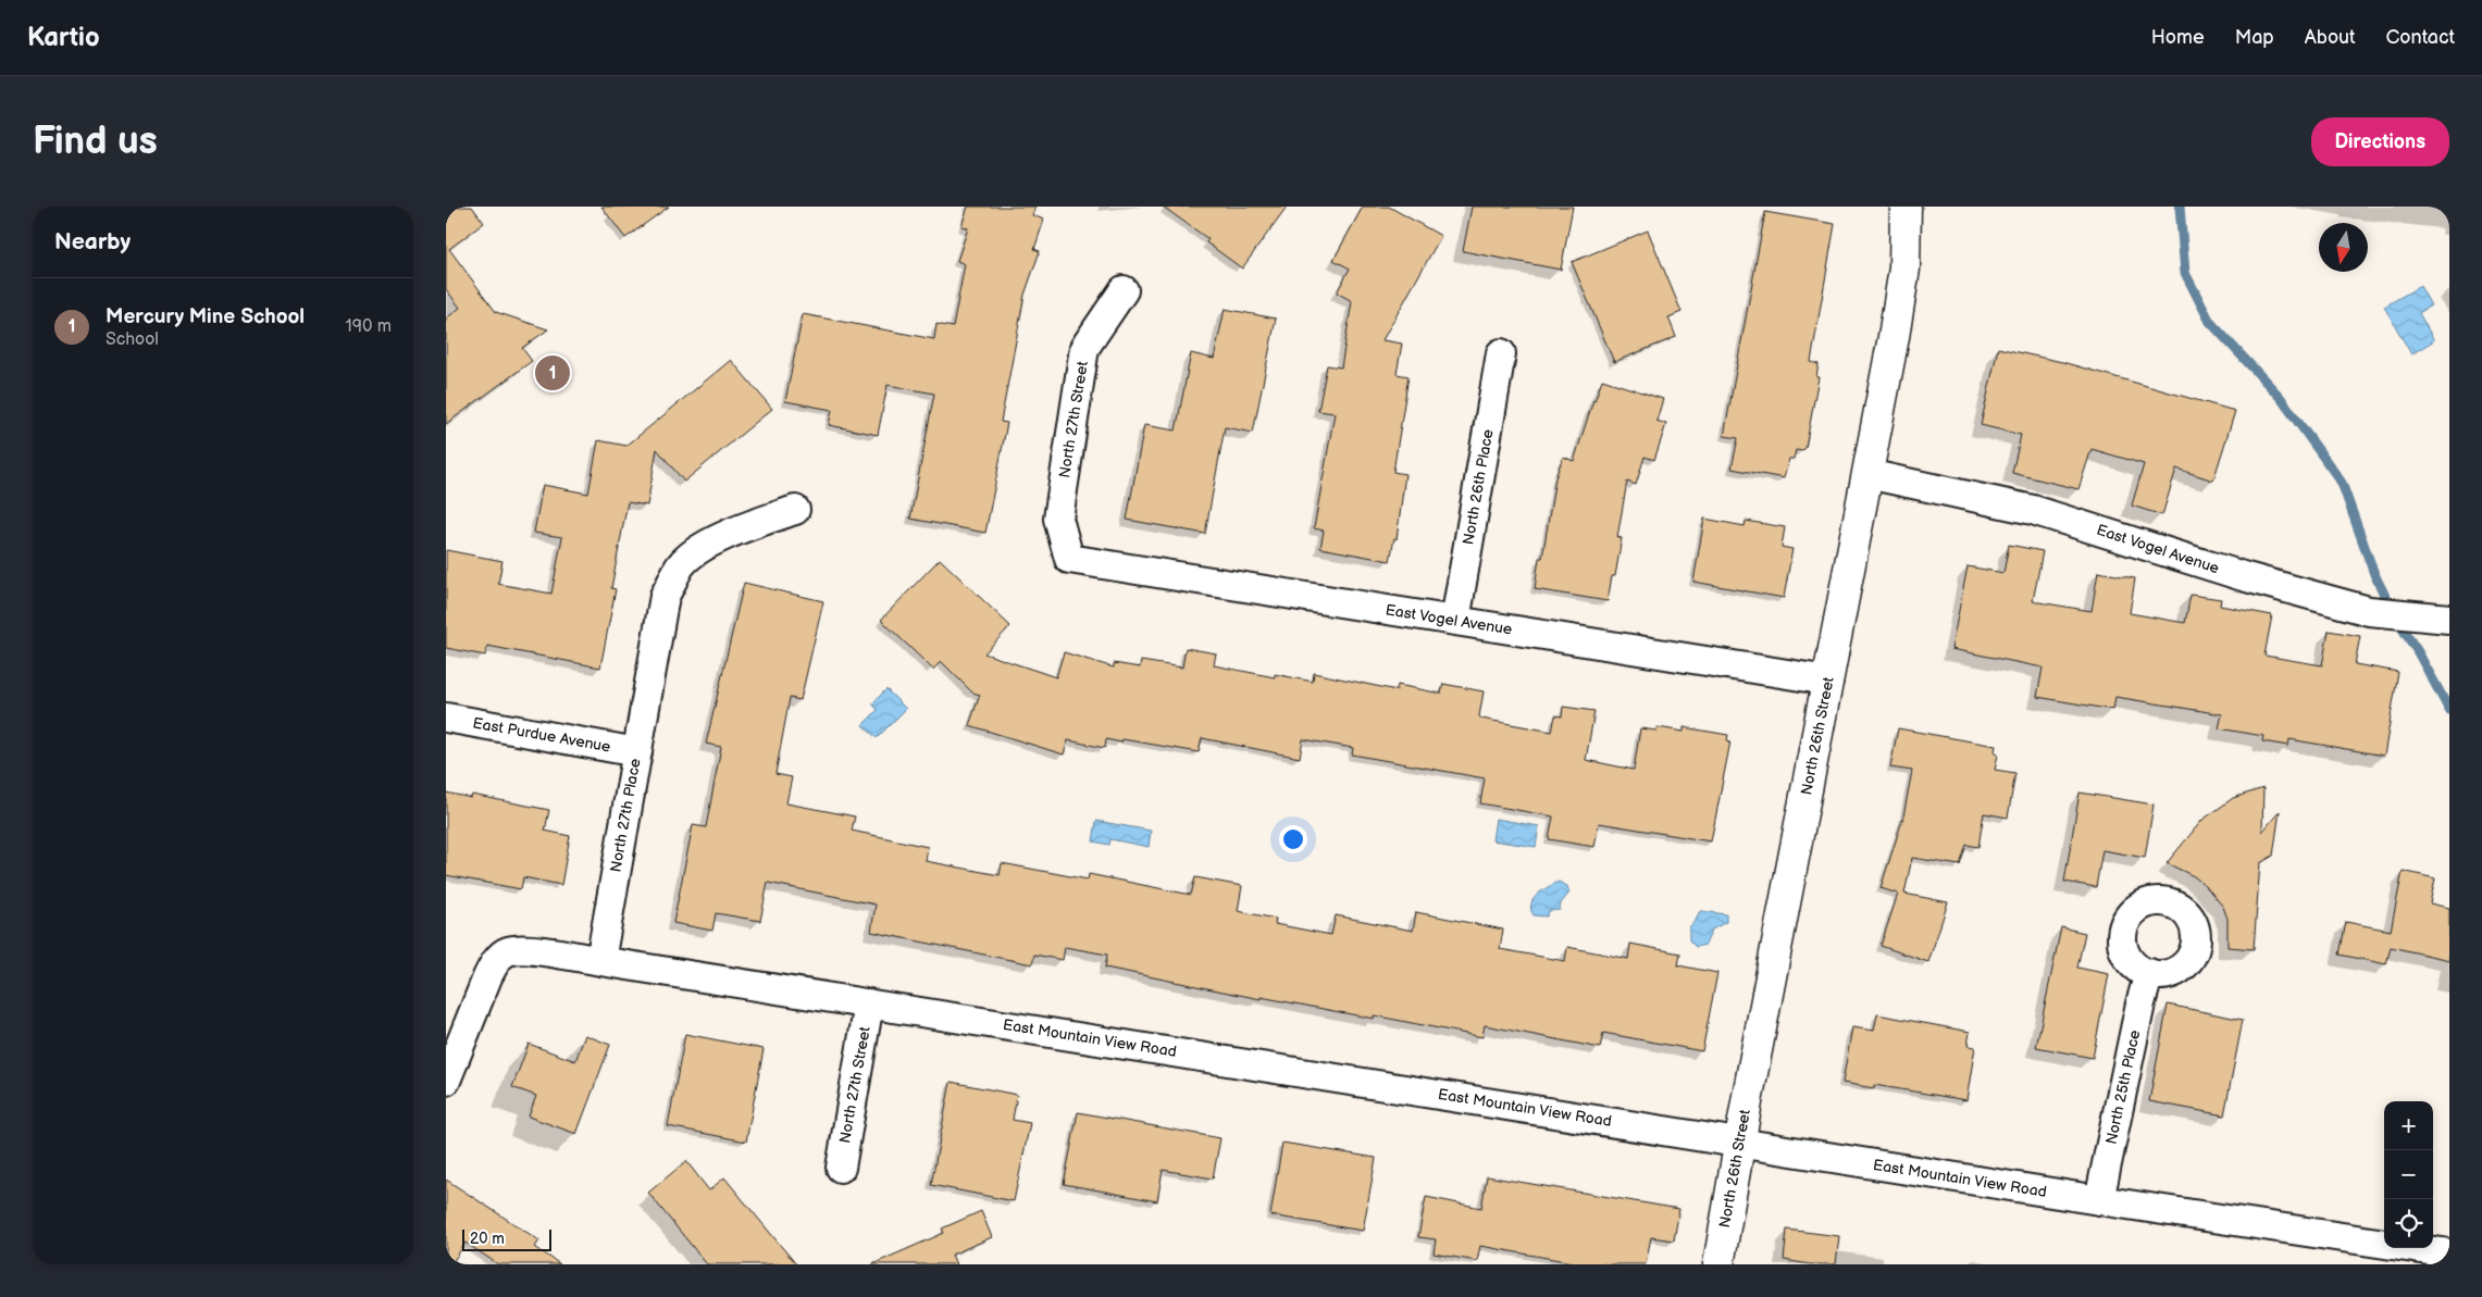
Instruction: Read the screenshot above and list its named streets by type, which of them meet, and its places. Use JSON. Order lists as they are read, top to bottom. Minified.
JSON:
{"streets":{"street":["North 27th Street","North 26th Place","East Vogel Avenue","East Purdue Avenue","North 26th Street","North 27th Place","East Mountain View Road","North 25th Place"]},"crossings":[["North 27th Street","East Vogel Avenue"],["North 27th Street","East Mountain View Road"],["North 26th Place","East Vogel Avenue"],["East Vogel Avenue","North 26th Street"],["East Purdue Avenue","North 27th Place"],["North 26th Street","East Mountain View Road"],["North 27th Place","East Mountain View Road"],["East Mountain View Road","North 25th Place"]],"scale_bar":"20 m","north":"bottom","page":{"header":"Kartio","nav":["Home","Map","About","Contact"],"buttons":"Directions","title":"Find us","heading":"Nearby","list":[{"mark":"1","name":"Mercury Mine School","note":"School","value":"190 m"}],"pins":"1","map_buttons":["+","−"],"scale":"20 m"}}
